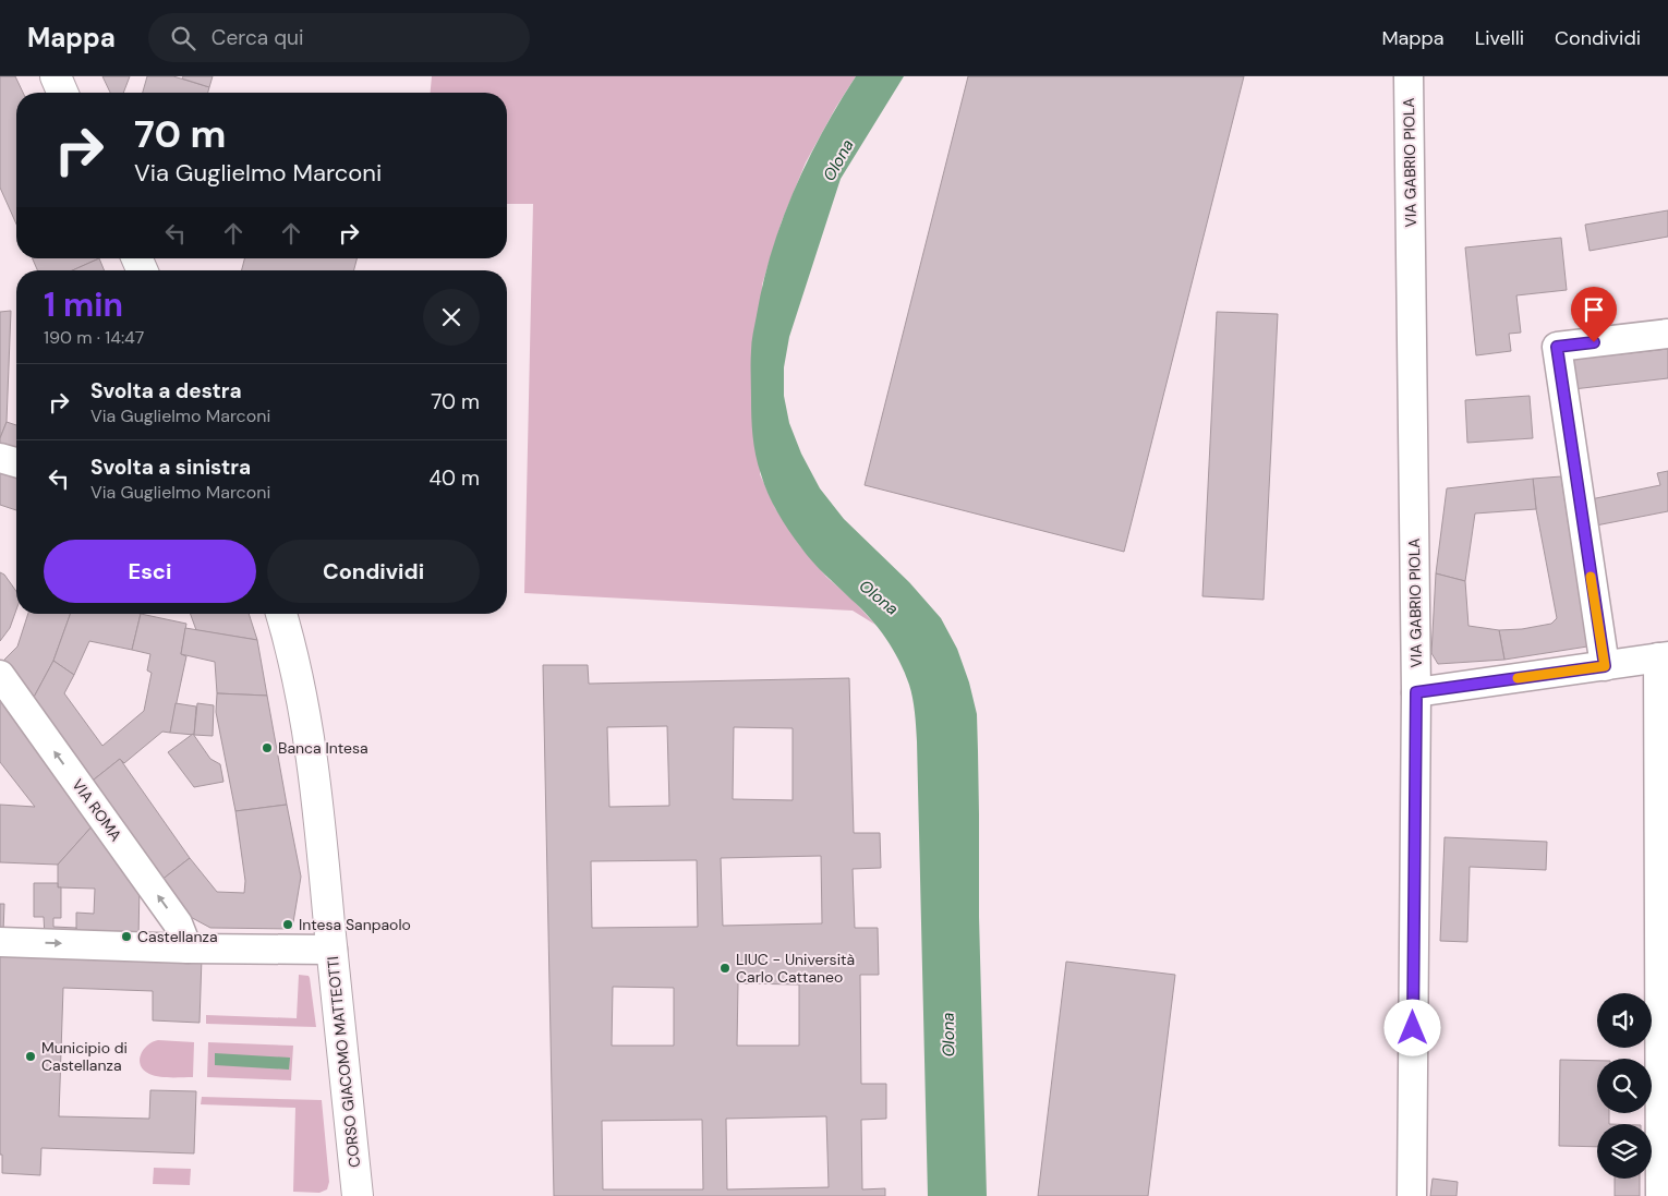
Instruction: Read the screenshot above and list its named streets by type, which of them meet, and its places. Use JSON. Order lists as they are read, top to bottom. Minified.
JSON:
{"streets":{"main road":["CORSO GIACOMO MATTEOTTI"],"street":["VIA GABRIO PIOLA","VIA ROMA"]},"one_way":["VIA ROMA"],"water":["Olona"],"places":["Banca Intesa","Intesa Sanpaolo","Castellanza","LIUC - Università Carlo Cattaneo","Municipio di Castellanza"],"page":{"header":"Mappa","search":"Cerca qui","nav":["Mappa","Livelli","Condividi"],"turn":["70 m","Via Guglielmo Marconi"],"heading":["1 min","190 m · 14:47"],"list":[{"name":"Svolta a destra","note":"Via Guglielmo Marconi","value":"70 m"},{"name":"Svolta a sinistra","note":"Via Guglielmo Marconi","value":"40 m"}],"buttons":["Esci","Condividi"]}}
